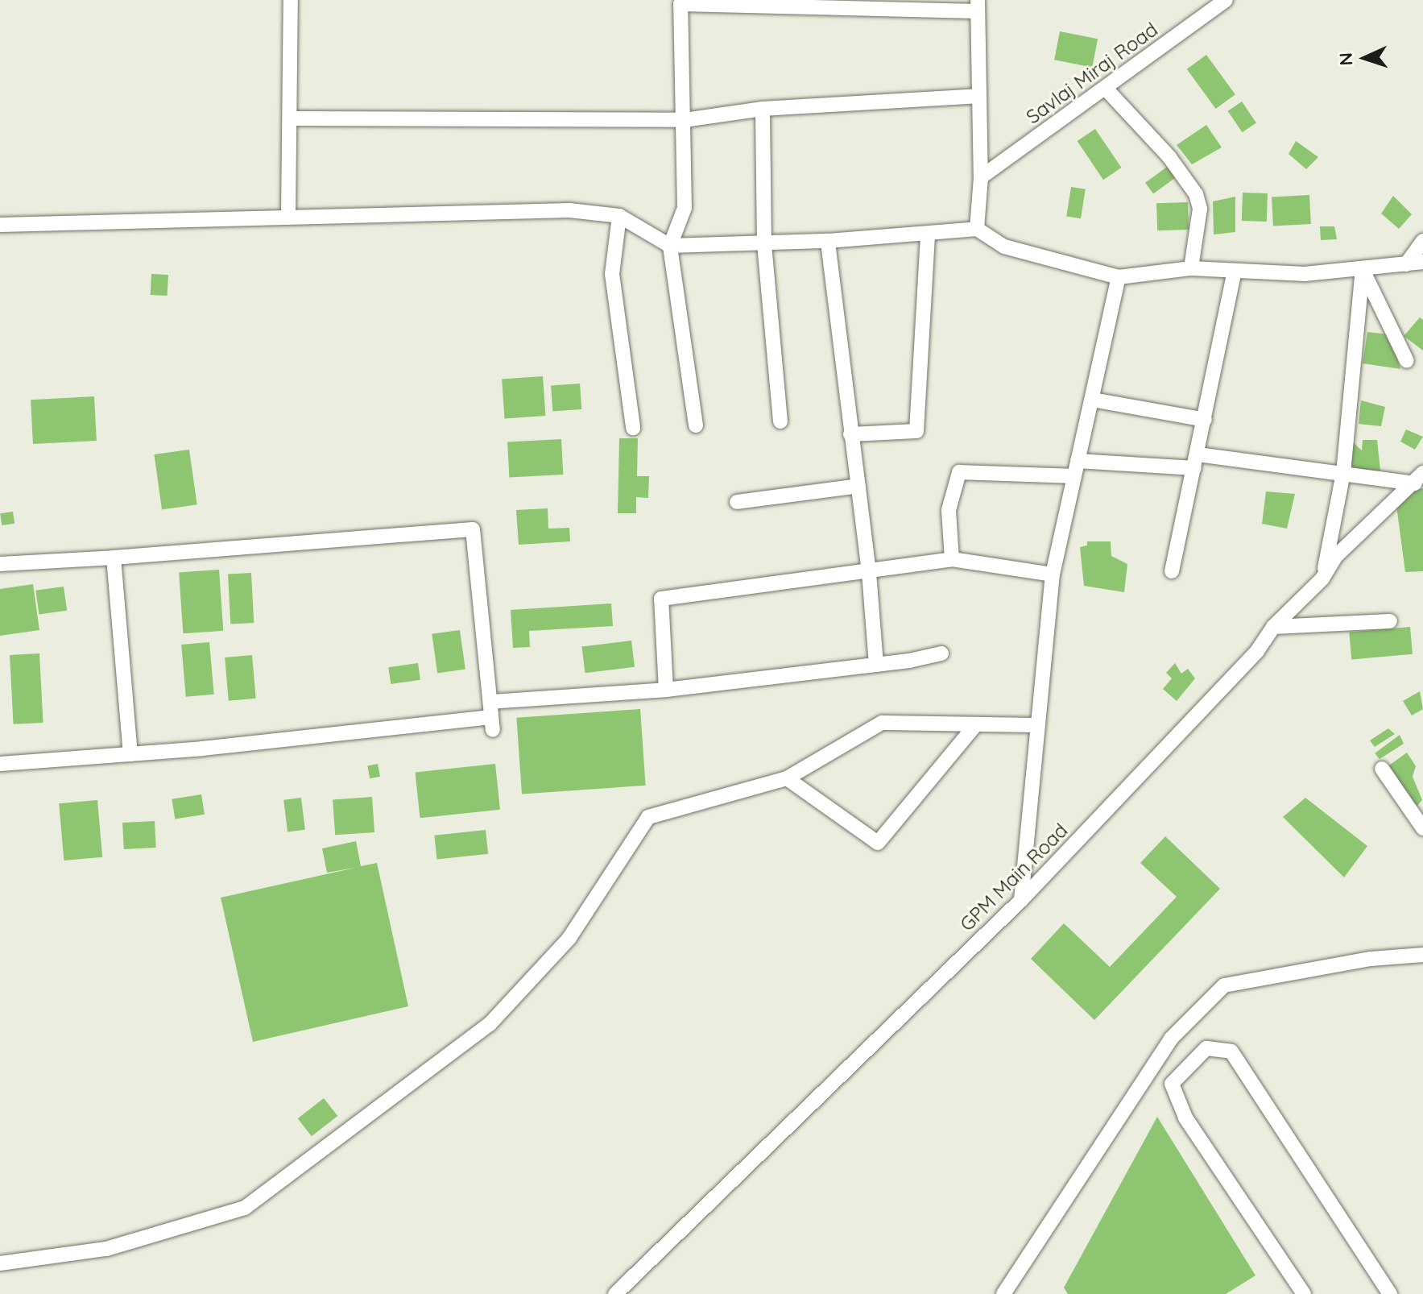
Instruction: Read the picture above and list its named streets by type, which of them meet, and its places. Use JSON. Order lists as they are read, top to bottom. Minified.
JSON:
{"streets":{"street":["Savlaj Miraj Road","GPM Main Road"]},"north":"left"}
